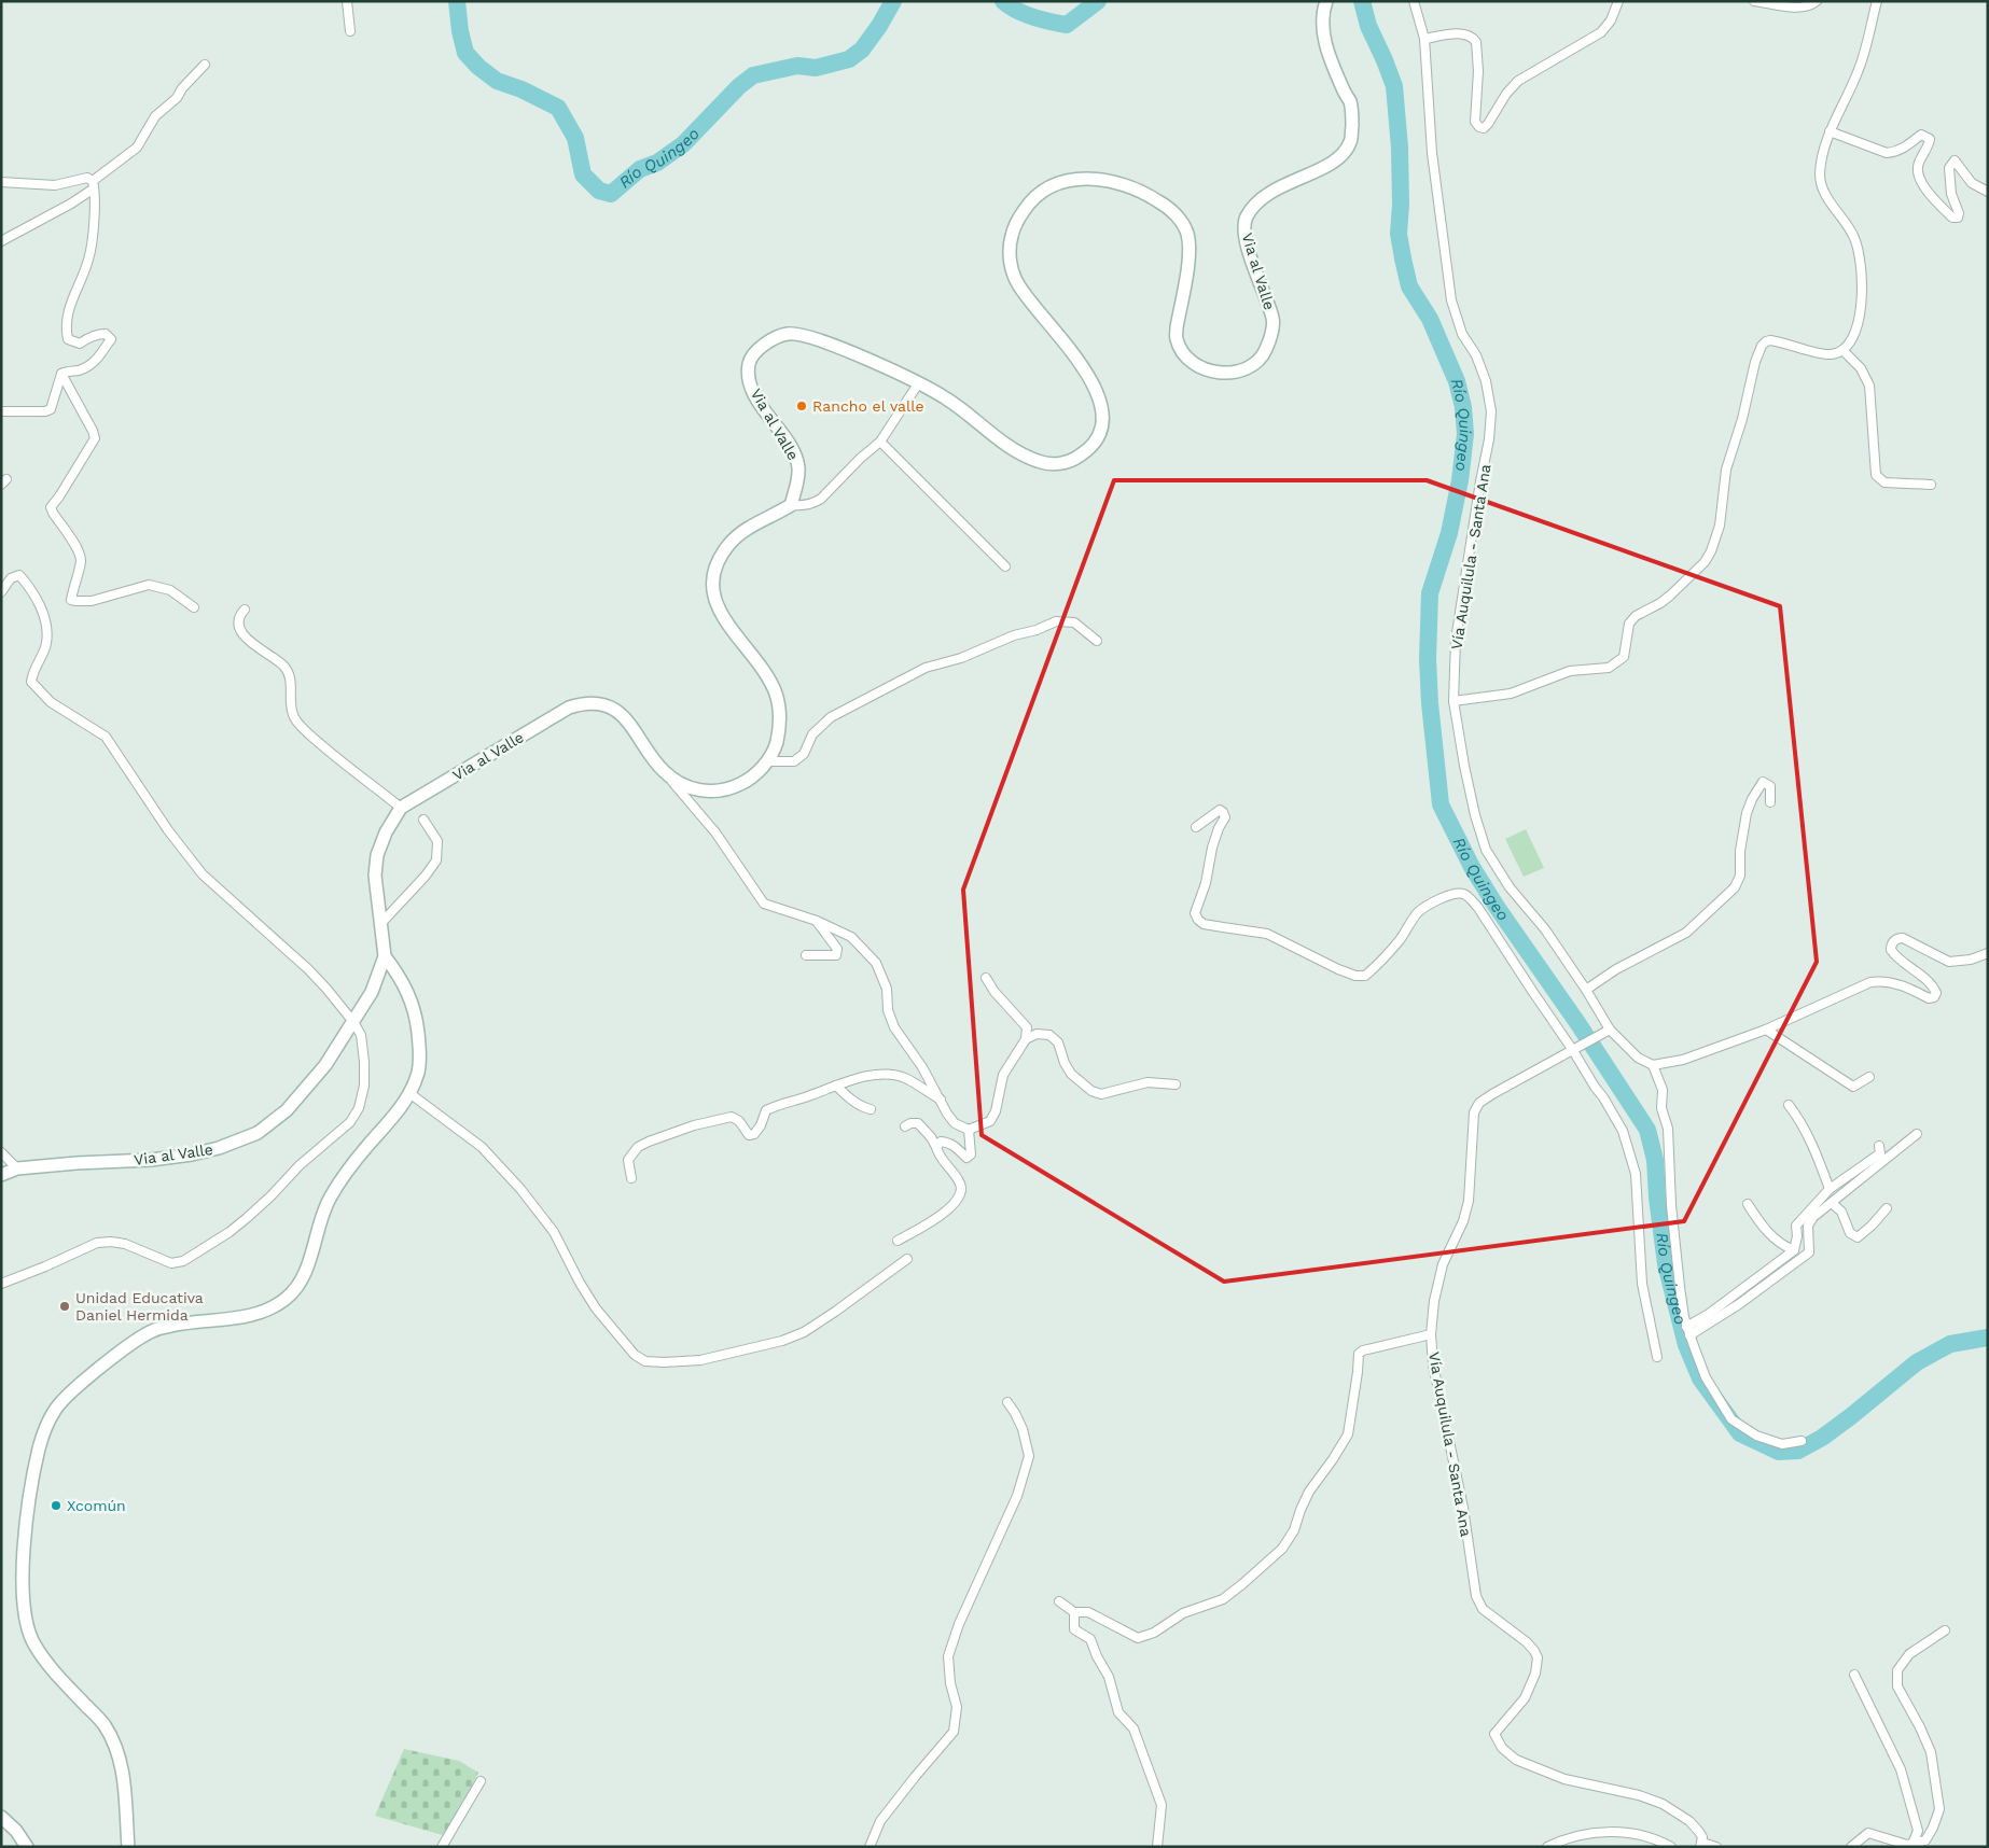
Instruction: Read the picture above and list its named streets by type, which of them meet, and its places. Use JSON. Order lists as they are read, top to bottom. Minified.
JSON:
{"streets":{"main road":["Via al Valle"],"street":["Vía Auquilula - Santa Ana"]},"water":["Río Quingeo"],"places":["Rancho el valle","Unidad Educativa Daniel Hermida","Xcomún"]}
